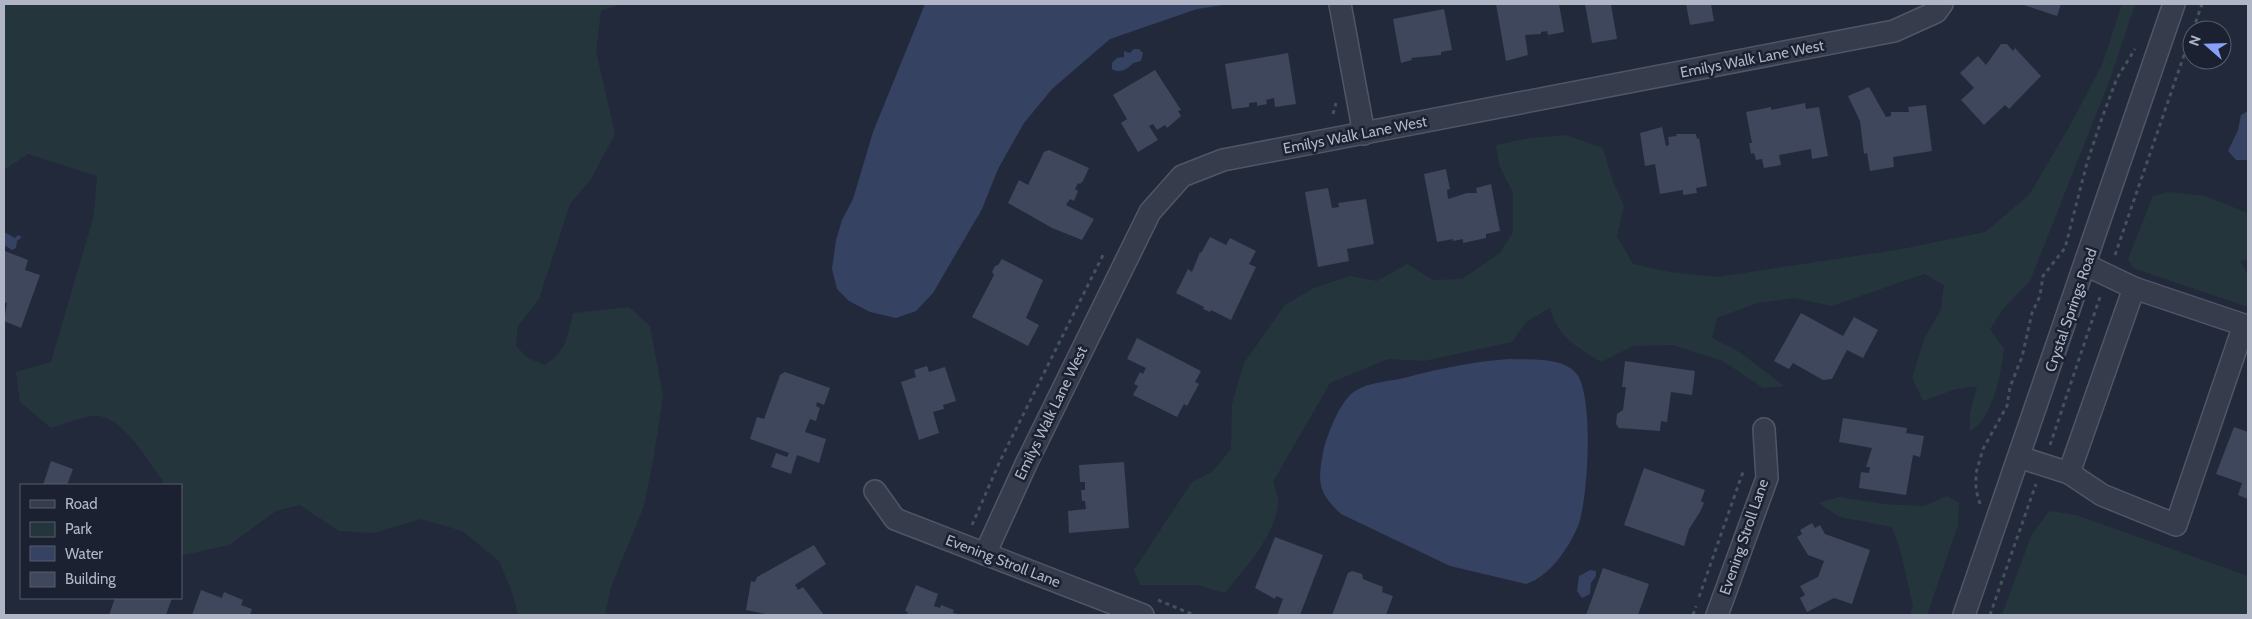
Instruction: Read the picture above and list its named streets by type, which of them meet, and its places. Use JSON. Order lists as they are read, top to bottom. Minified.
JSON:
{"streets":{"street":["Emilys Walk Lane West","Crystal Springs Road","Evening Stroll Lane"]},"crossings":[["Emilys Walk Lane West","Evening Stroll Lane"]],"legend":["Road","Park","Water","Building"],"north":"left"}
